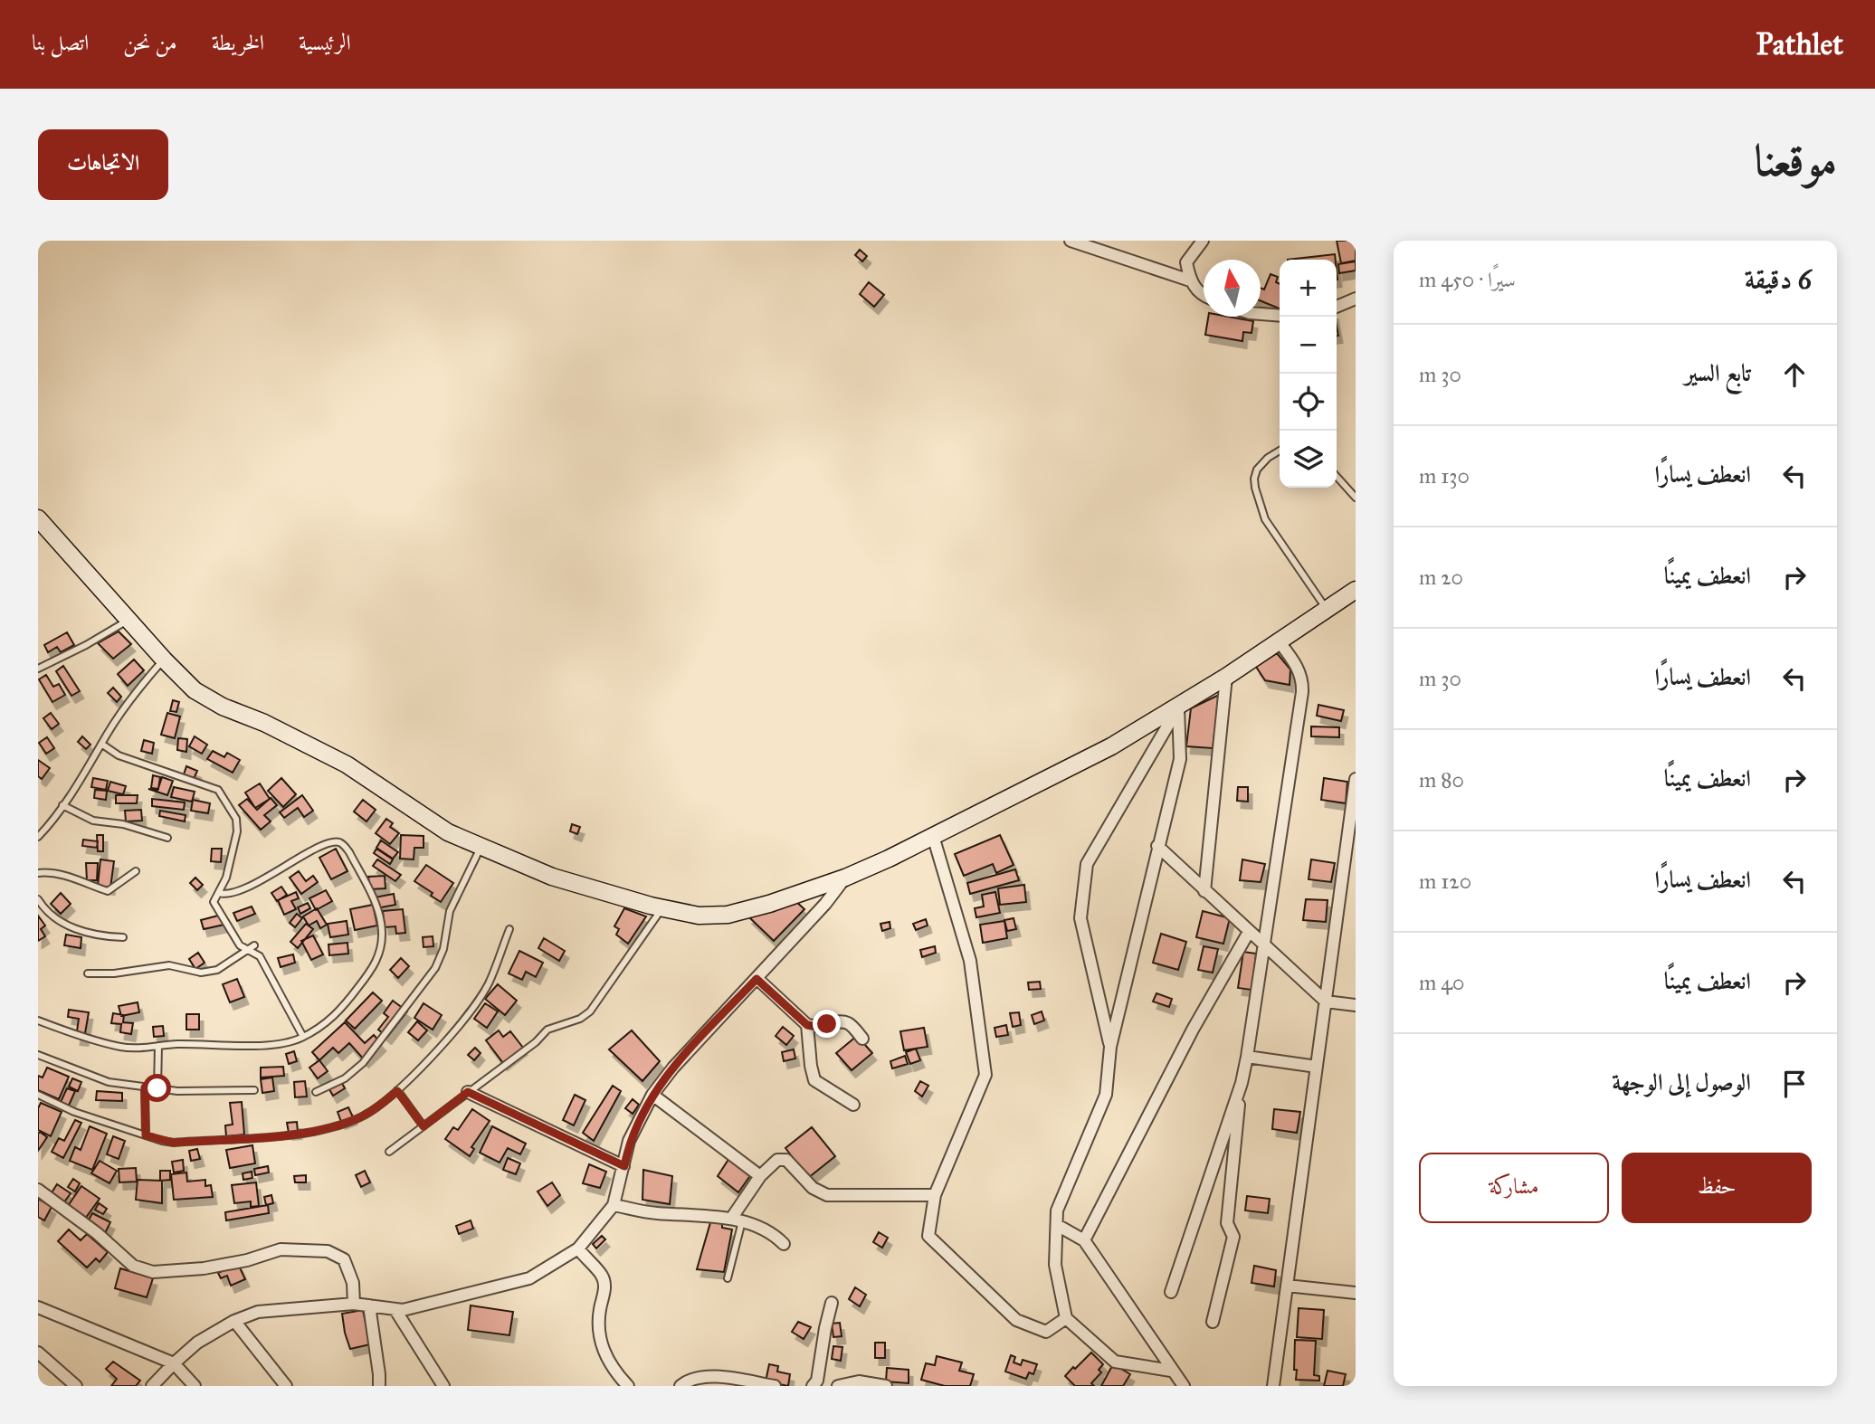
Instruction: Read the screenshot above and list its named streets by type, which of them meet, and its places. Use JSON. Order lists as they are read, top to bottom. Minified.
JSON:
{"north":"top","page":{"header":"Pathlet","nav":["الرئيسية","الخريطة","من نحن","اتصل بنا"],"title":"موقعنا","buttons":["الاتجاهات",["حفظ","مشاركة"]],"heading":["6 دقيقة","سيرًا · 450 m"],"map_buttons":["+","−"],"list":[["تابع السير","30 m"],["انعطف يسارًا","130 m"],["انعطف يمينًا","20 m"],["انعطف يسارًا","30 m"],["انعطف يمينًا","80 m"],["انعطف يسارًا","120 m"],["انعطف يمينًا","40 m"],"الوصول إلى الوجهة"]}}
